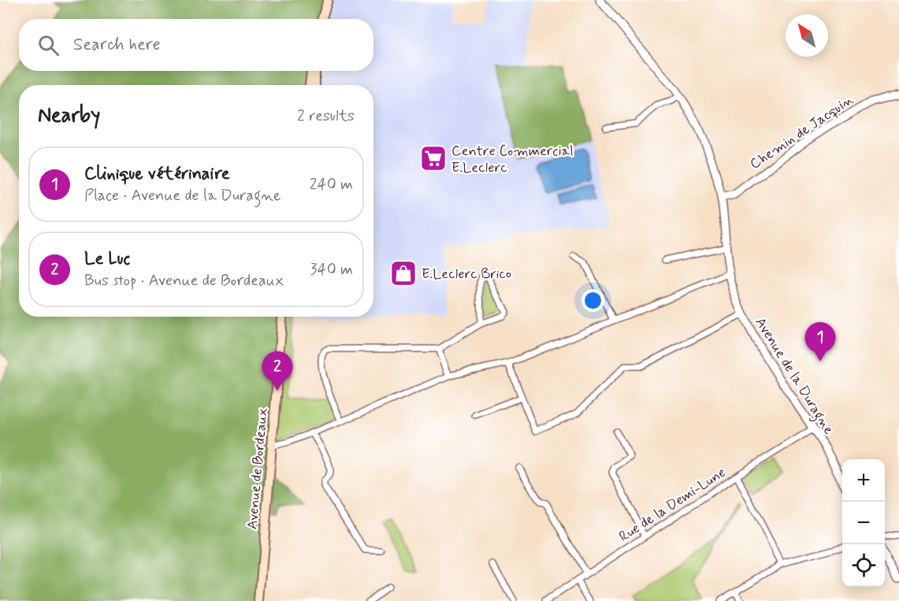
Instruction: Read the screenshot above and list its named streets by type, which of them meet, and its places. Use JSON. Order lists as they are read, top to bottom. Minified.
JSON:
{"streets":{"main road":["Avenue de Bordeaux"],"street":["Chemin de Jacquin","Avenue de la Duragne","Rue de la Demi-Lune"]},"crossings":[["Chemin de Jacquin","Avenue de la Duragne"],["Avenue de la Duragne","Rue de la Demi-Lune"]],"places":{"supermarket":["Centre Commercial E.Leclerc"],"shop":["E.Leclerc Brico"]},"north":"top left","page":{"search":"Search here","heading":["Nearby","2 results"],"list":[{"mark":"1","name":"Clinique vétérinaire","note":"Place · Avenue de la Duragne","value":"240 m"},{"mark":"2","name":"Le Luc","note":"Bus stop · Avenue de Bordeaux","value":"340 m"}],"pins":["1","2"],"map_buttons":["+","−"]}}
